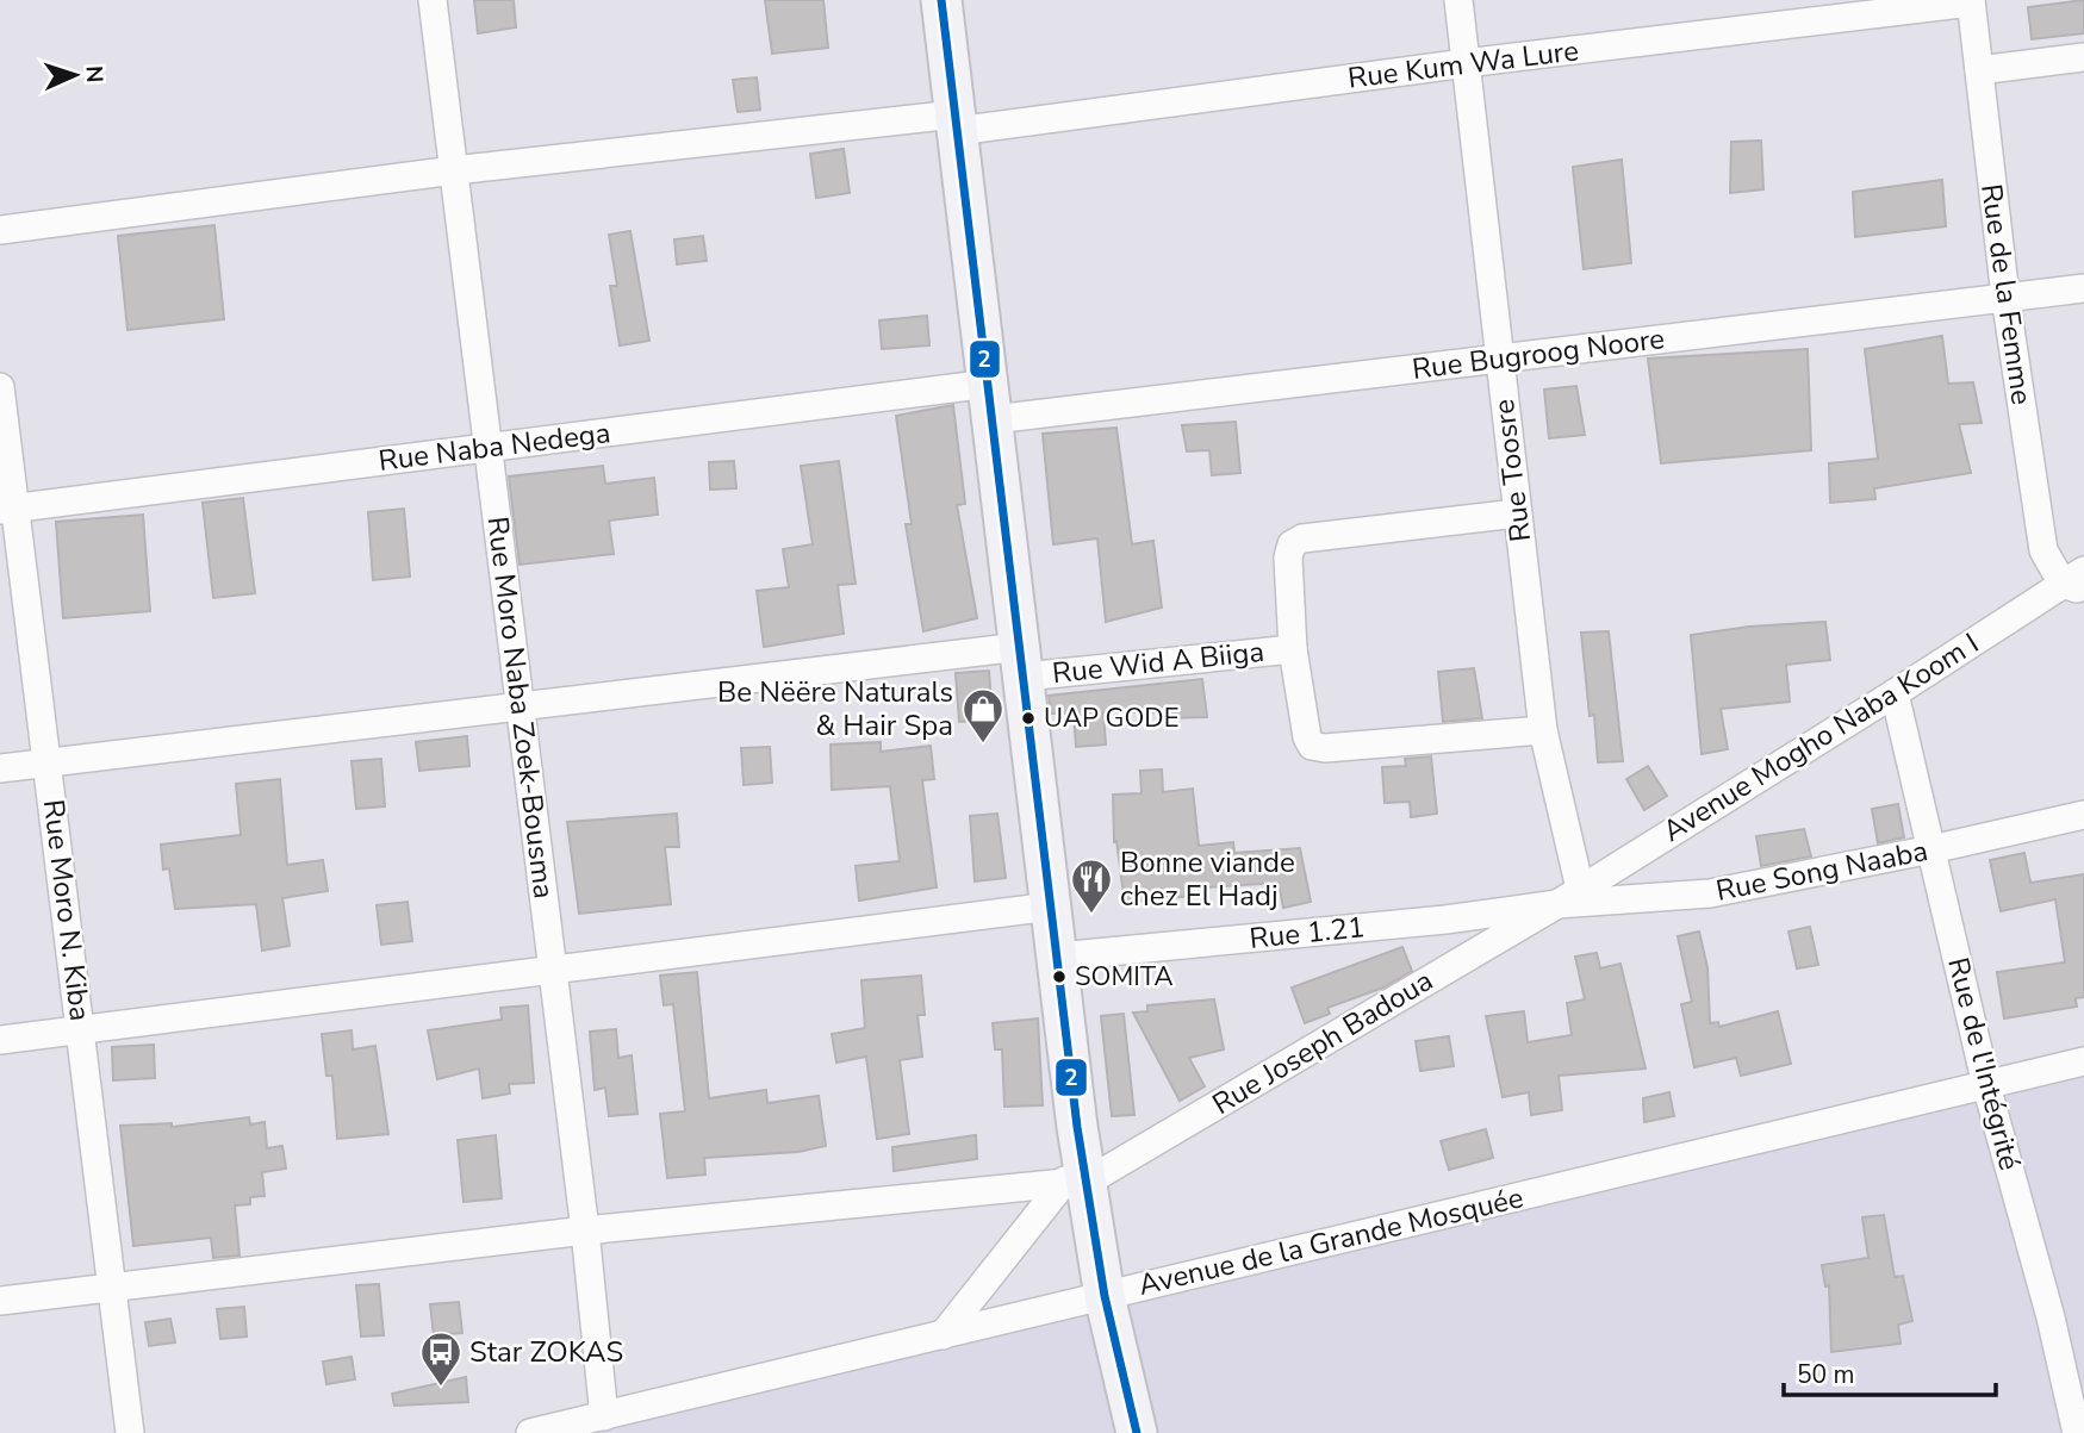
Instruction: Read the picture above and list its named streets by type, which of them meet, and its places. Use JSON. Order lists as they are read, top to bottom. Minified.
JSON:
{"streets":{"street":["Rue Kum Wa Lure","Rue de la Femme","Rue Bugroog Noore","Rue Naba Nedega","Rue Toosre","Rue Wid A Biiga","Rue Moro Naba Zoek-Bousma","Avenue Mogho Naba Koom I","Rue Song Naaba","Rue Moro N. Kiba","Rue 1.21","Rue Joseph Badoua","Rue de l'Intégrité","Avenue de la Grande Mosquée"]},"crossings":[["Rue Kum Wa Lure","Rue de la Femme"],["Rue Kum Wa Lure","Rue Toosre"],["Rue Kum Wa Lure","Rue Moro Naba Zoek-Bousma"],["Rue de la Femme","Rue Bugroog Noore"],["Rue de la Femme","Avenue Mogho Naba Koom I"],["Rue Bugroog Noore","Rue Naba Nedega"],["Rue Bugroog Noore","Rue Toosre"],["Rue Naba Nedega","Rue Moro Naba Zoek-Bousma"],["Rue Naba Nedega","Rue Moro N. Kiba"],["Rue Toosre","Avenue Mogho Naba Koom I"],["Rue Toosre","Rue Song Naaba"],["Rue Toosre","Rue 1.21"],["Rue Toosre","Rue Joseph Badoua"],["Rue Wid A Biiga","Rue Moro Naba Zoek-Bousma"],["Rue Wid A Biiga","Rue Moro N. Kiba"],["Rue Moro Naba Zoek-Bousma","Avenue de la Grande Mosquée"],["Avenue Mogho Naba Koom I","Rue Song Naaba"],["Avenue Mogho Naba Koom I","Rue 1.21"],["Avenue Mogho Naba Koom I","Rue Joseph Badoua"],["Avenue Mogho Naba Koom I","Rue de l'Intégrité"],["Rue Song Naaba","Rue 1.21"],["Rue Song Naaba","Rue Joseph Badoua"],["Rue Song Naaba","Rue de l'Intégrité"],["Rue 1.21","Rue Joseph Badoua"],["Rue de l'Intégrité","Avenue de la Grande Mosquée"]],"places":{"other":["UAP GODE","SOMITA"],"shop":["Be Nëëre Naturals & Hair Spa"],"restaurant":["Bonne viande chez El Hadj"],"bus stop":["Star ZOKAS"]},"lines":["transit line 2"],"scale_bar":"50 m","north":"right"}
